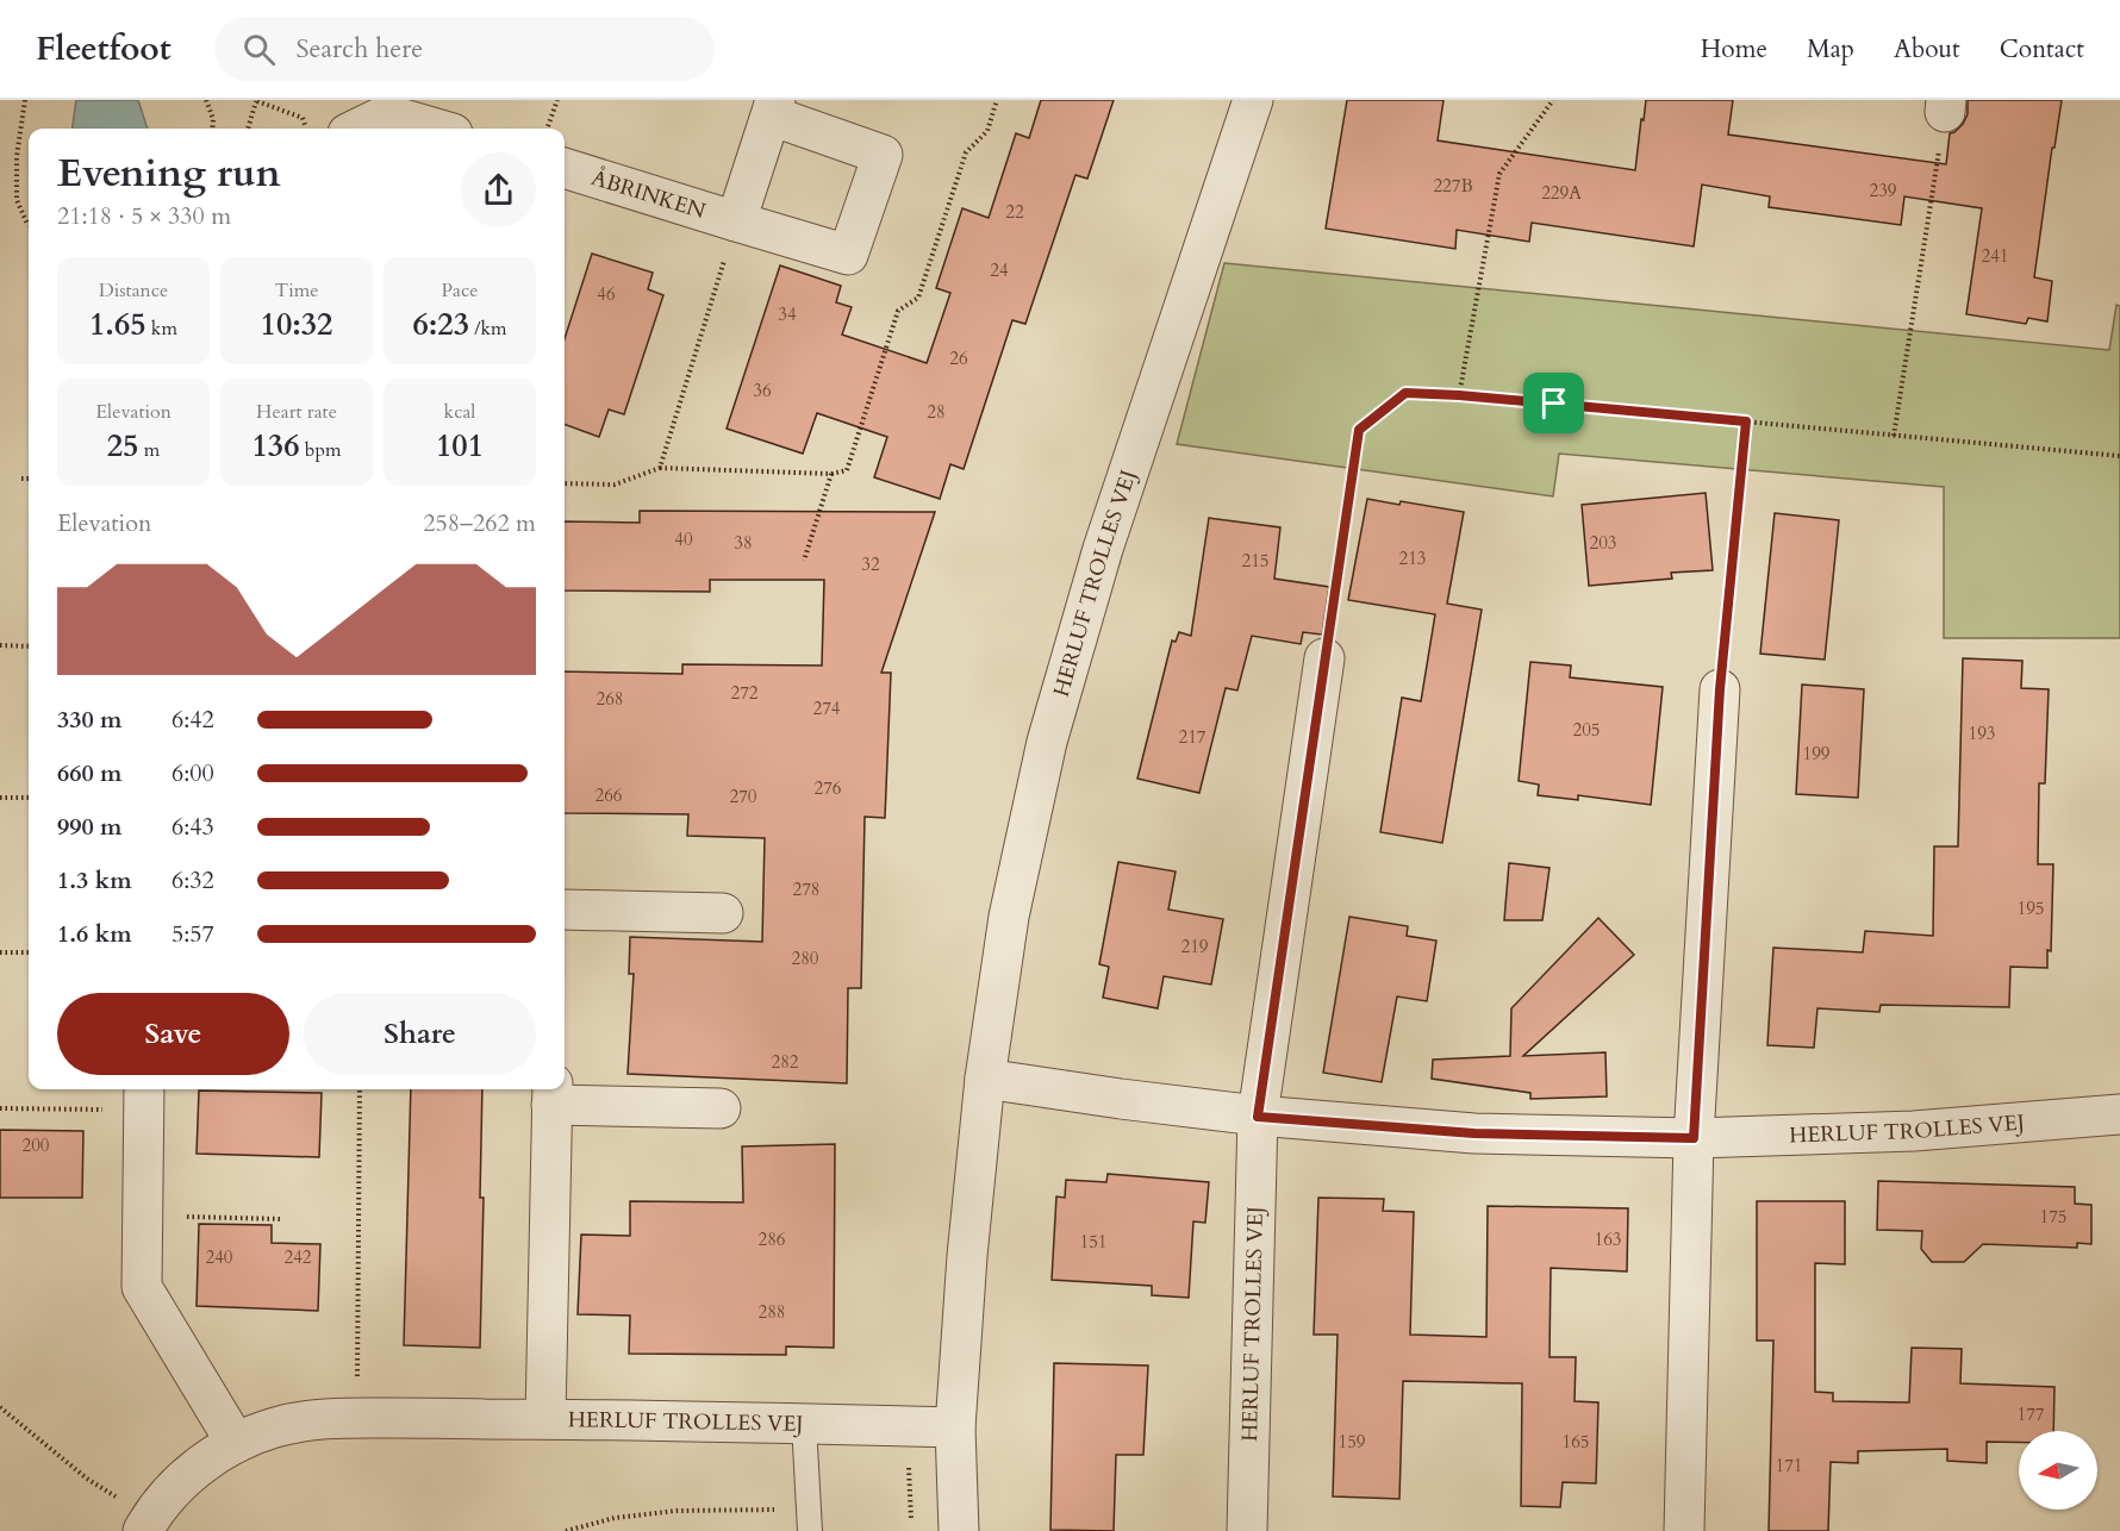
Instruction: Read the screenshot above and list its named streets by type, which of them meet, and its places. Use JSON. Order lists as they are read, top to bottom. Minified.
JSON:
{"streets":{"street":["ÅBRINKEN","HERLUF TROLLES VEJ"]},"house_numbers":["227B","239","229A","22","241","24","46","34","26","36","28","40","38","203","213","215","32","272","268","274","205","193","217","199","276","266","270","278","195","219","280","282","200","175","286","163","151","240","242","288","177","159","165","171"],"north":"left","page":{"header":"Fleetfoot","search":"Search here","nav":["Home","Map","About","Contact"],"heading":["Evening run","21:18 · 5 × 330 m"],"stats":[["Distance","1.65 km"],["Time","10:32"],["Pace","6:23 /km"],["Elevation","25 m"],["Heart rate","136 bpm"],["kcal","101"]],"chart":["Elevation","258–262 m"],"list":[{"name":"330 m","note":"6:42"},{"name":"660 m","note":"6:00"},{"name":"990 m","note":"6:43"},{"name":"1.3 km","note":"6:32"},{"name":"1.6 km","note":"5:57"}],"buttons":["Save","Share"]}}
